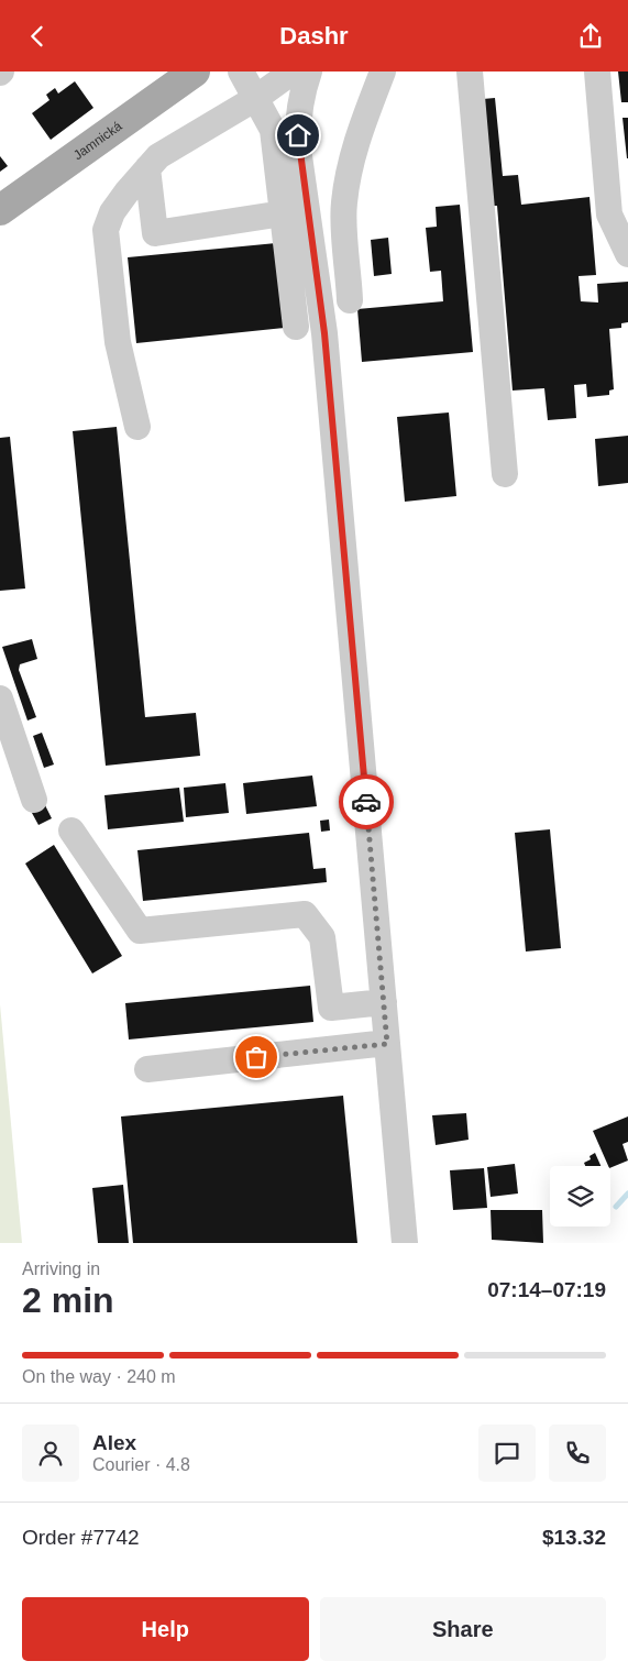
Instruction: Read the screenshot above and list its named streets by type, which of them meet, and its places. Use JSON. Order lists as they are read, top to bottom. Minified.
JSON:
{"streets":{"main road":["Jamnická"]},"page":{"header":"Dashr","heading":["2 min","Arriving in","07:14–07:19"],"panel":["Alex","Courier · 4.8","Order #7742","$13.32"],"bar":"On the way · 240 m","buttons":["Help","Share"]}}
